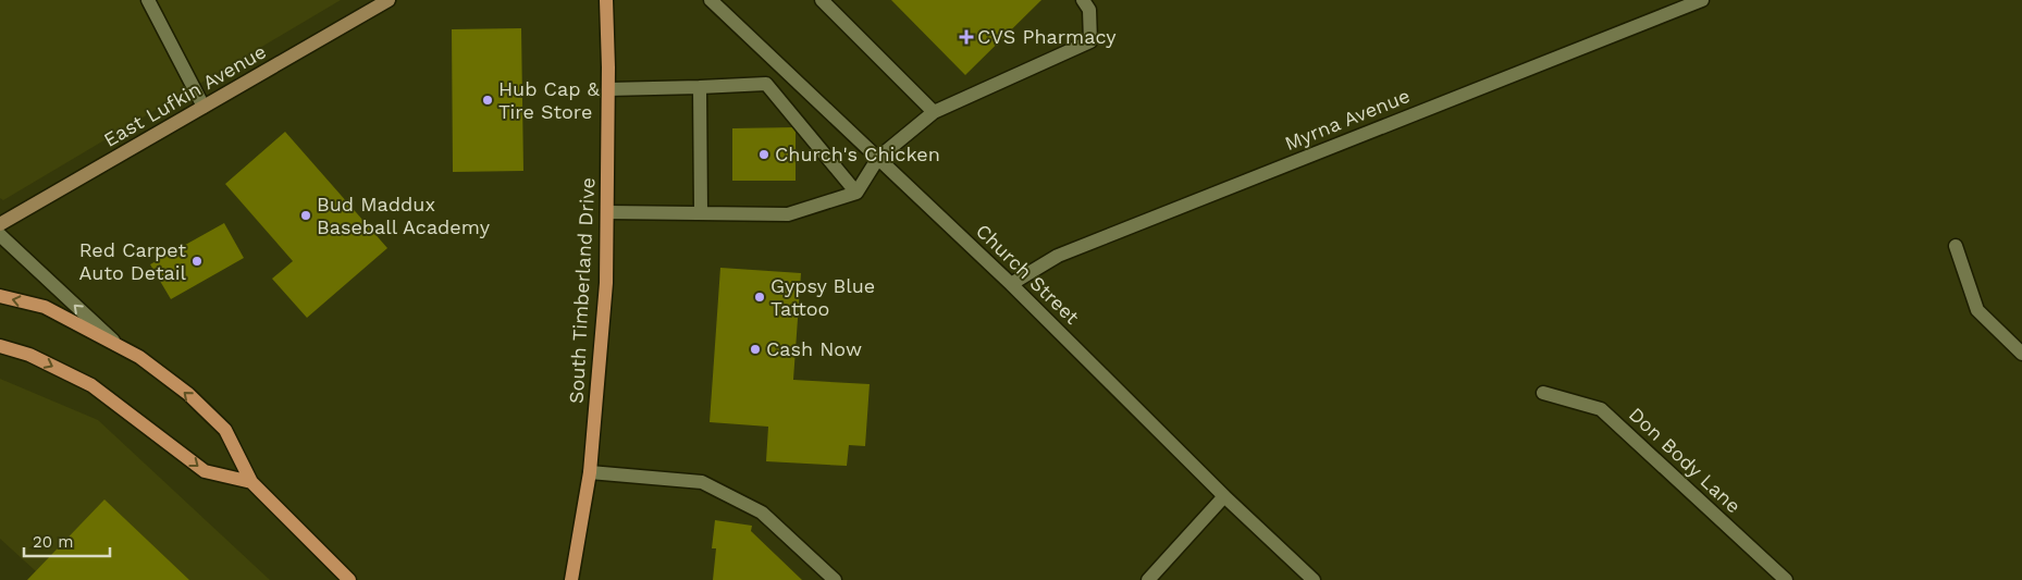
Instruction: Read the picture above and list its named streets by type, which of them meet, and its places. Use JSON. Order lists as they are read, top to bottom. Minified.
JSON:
{"streets":{"main road":["South Timberland Drive"],"street":["East Lufkin Avenue","Myrna Avenue","Church Street","Don Body Lane"]},"crossings":[["Myrna Avenue","Church Street"]],"places":{"health":["CVS Pharmacy"],"other":["Hub Cap & Tire Store","Church's Chicken","Bud Maddux Baseball Academy","Red Carpet Auto Detail","Gypsy Blue Tattoo","Cash Now"]},"scale_bar":"20 m"}
